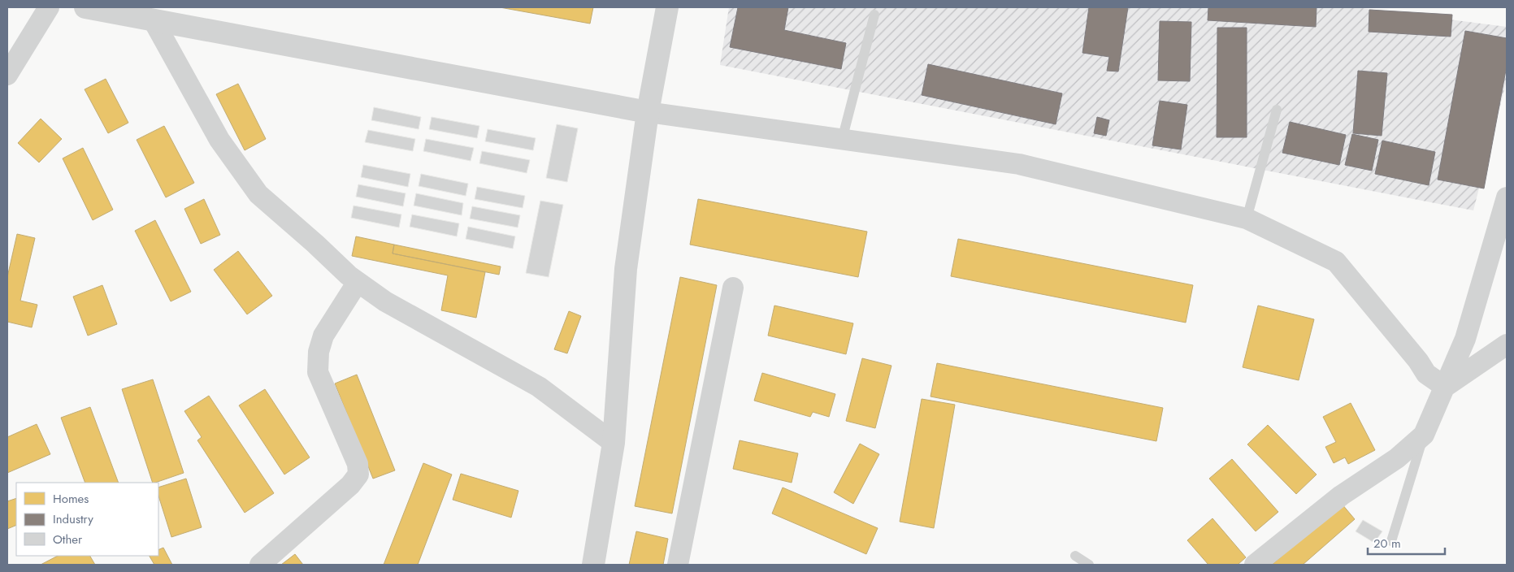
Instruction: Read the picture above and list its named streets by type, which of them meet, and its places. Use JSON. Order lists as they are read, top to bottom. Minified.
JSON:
{"legend":["Homes","Industry","Other"],"scale_bar":"20 m"}
